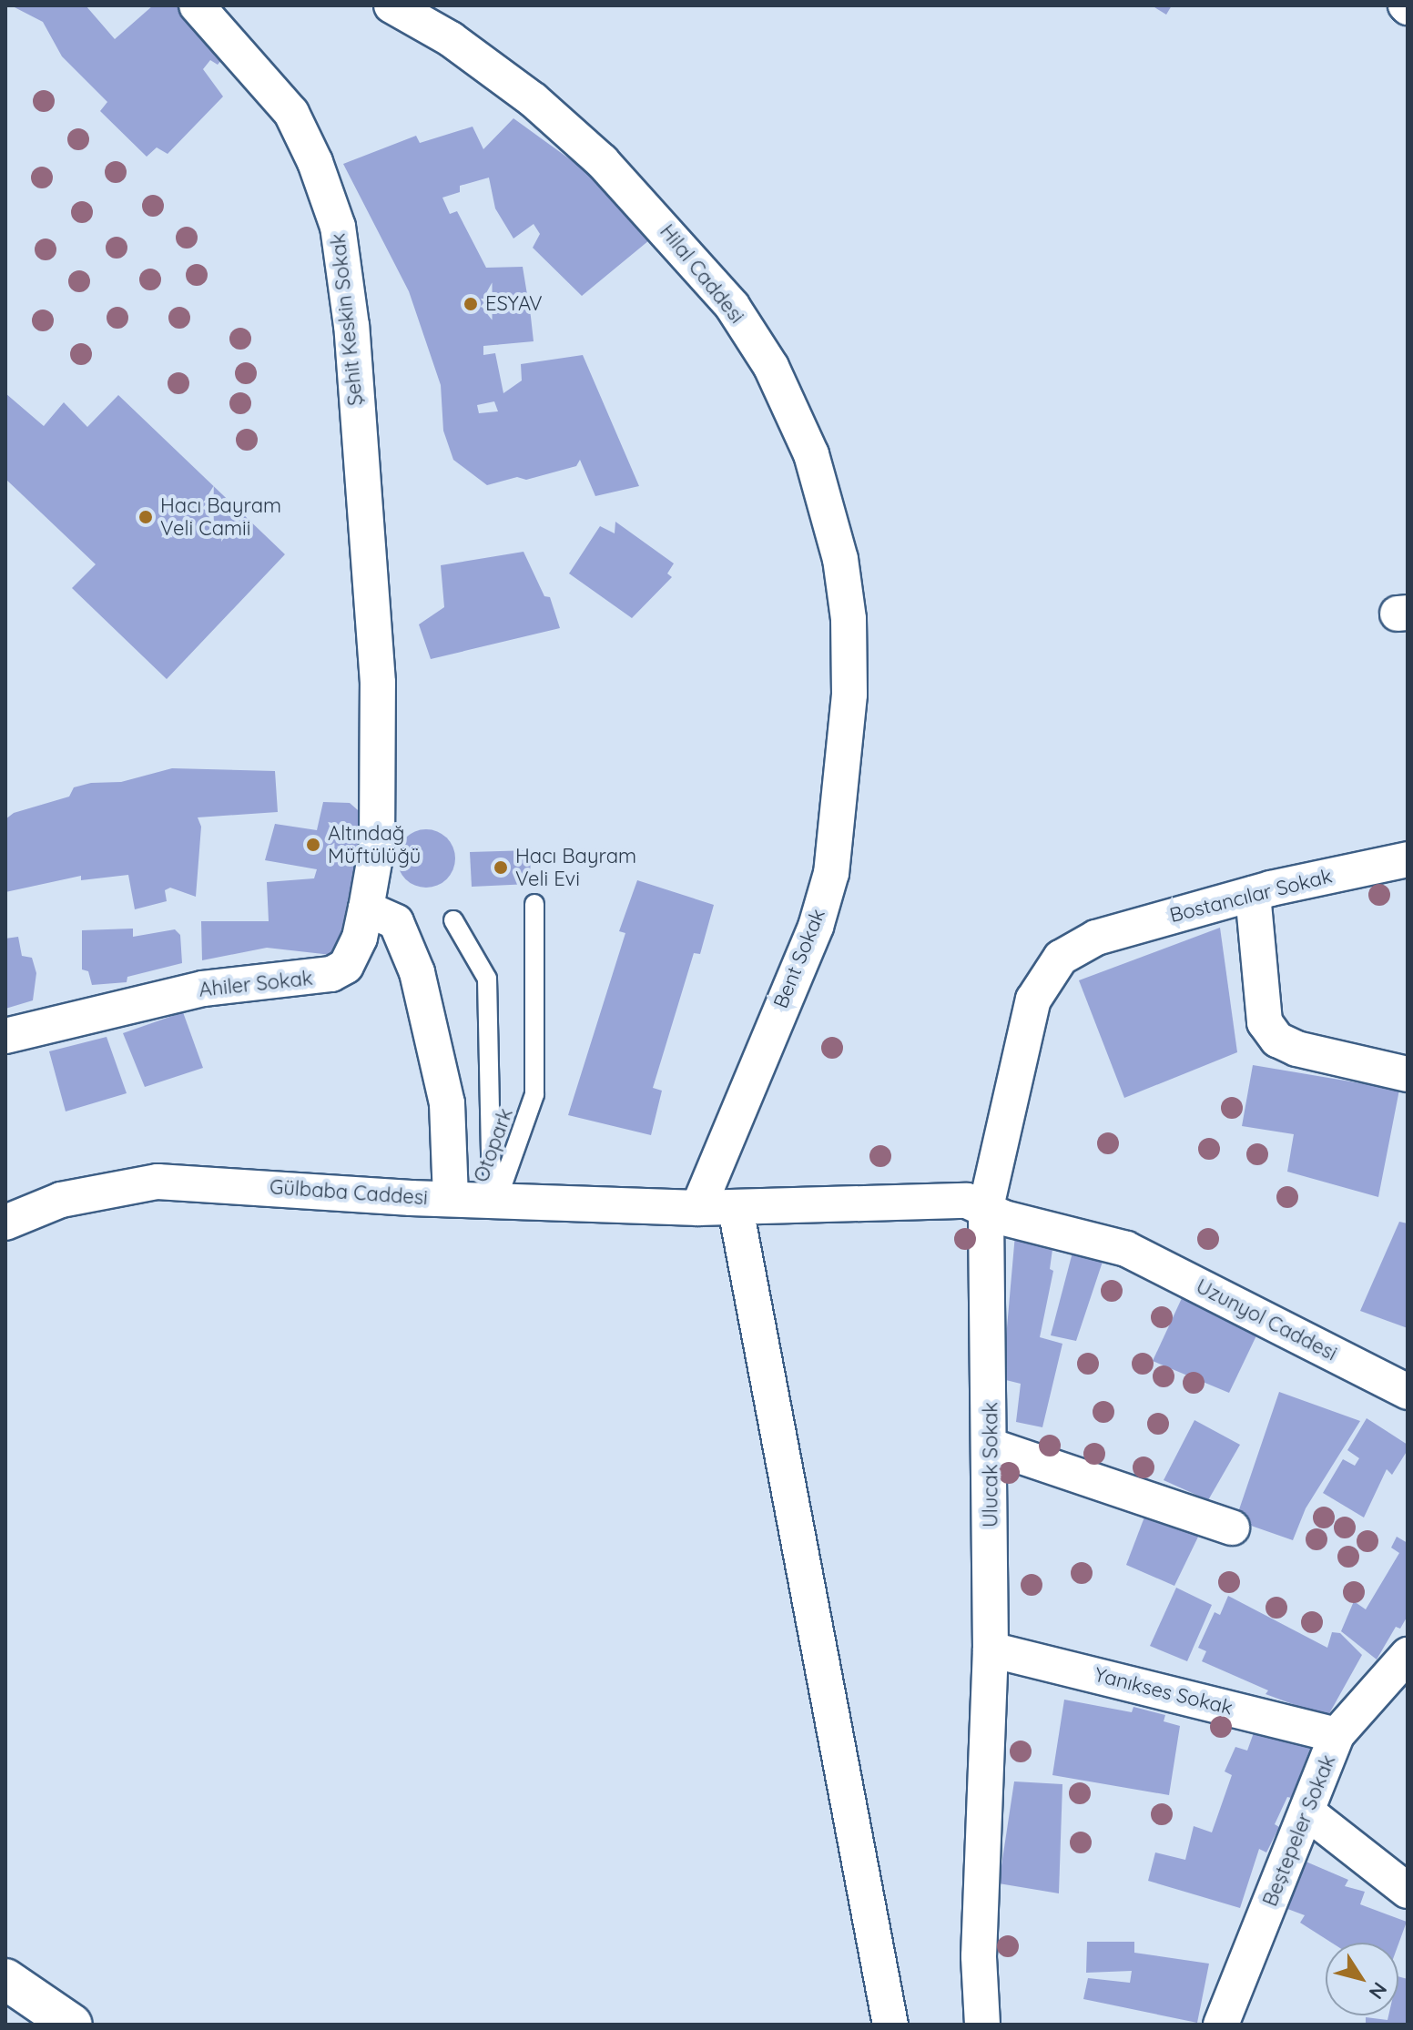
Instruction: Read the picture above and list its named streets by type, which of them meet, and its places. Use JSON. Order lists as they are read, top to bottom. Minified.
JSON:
{"streets":{"street":["Hilal Caddesi","Şehit Keskin Sokak","Bostancılar Sokak","Bent Sokak","Ahiler Sokak","Gülbaba Caddesi","Uzunyol Caddesi","Ulucak Sokak","Yanıkses Sokak","Beştepeler Sokak"],"lane":["Otopark"]},"crossings":[["Hilal Caddesi","Bent Sokak"],["Şehit Keskin Sokak","Ahiler Sokak"],["Bostancılar Sokak","Ulucak Sokak"],["Bent Sokak","Gülbaba Caddesi"],["Otopark","Gülbaba Caddesi"],["Gülbaba Caddesi","Uzunyol Caddesi"],["Gülbaba Caddesi","Ulucak Sokak"],["Uzunyol Caddesi","Ulucak Sokak"],["Ulucak Sokak","Yanıkses Sokak"],["Yanıkses Sokak","Beştepeler Sokak"]],"places":["ESYAV","Hacı Bayram Veli Camii","Altındağ Müftülüğü","Hacı Bayram Veli Evi"],"north":"bottom right"}
